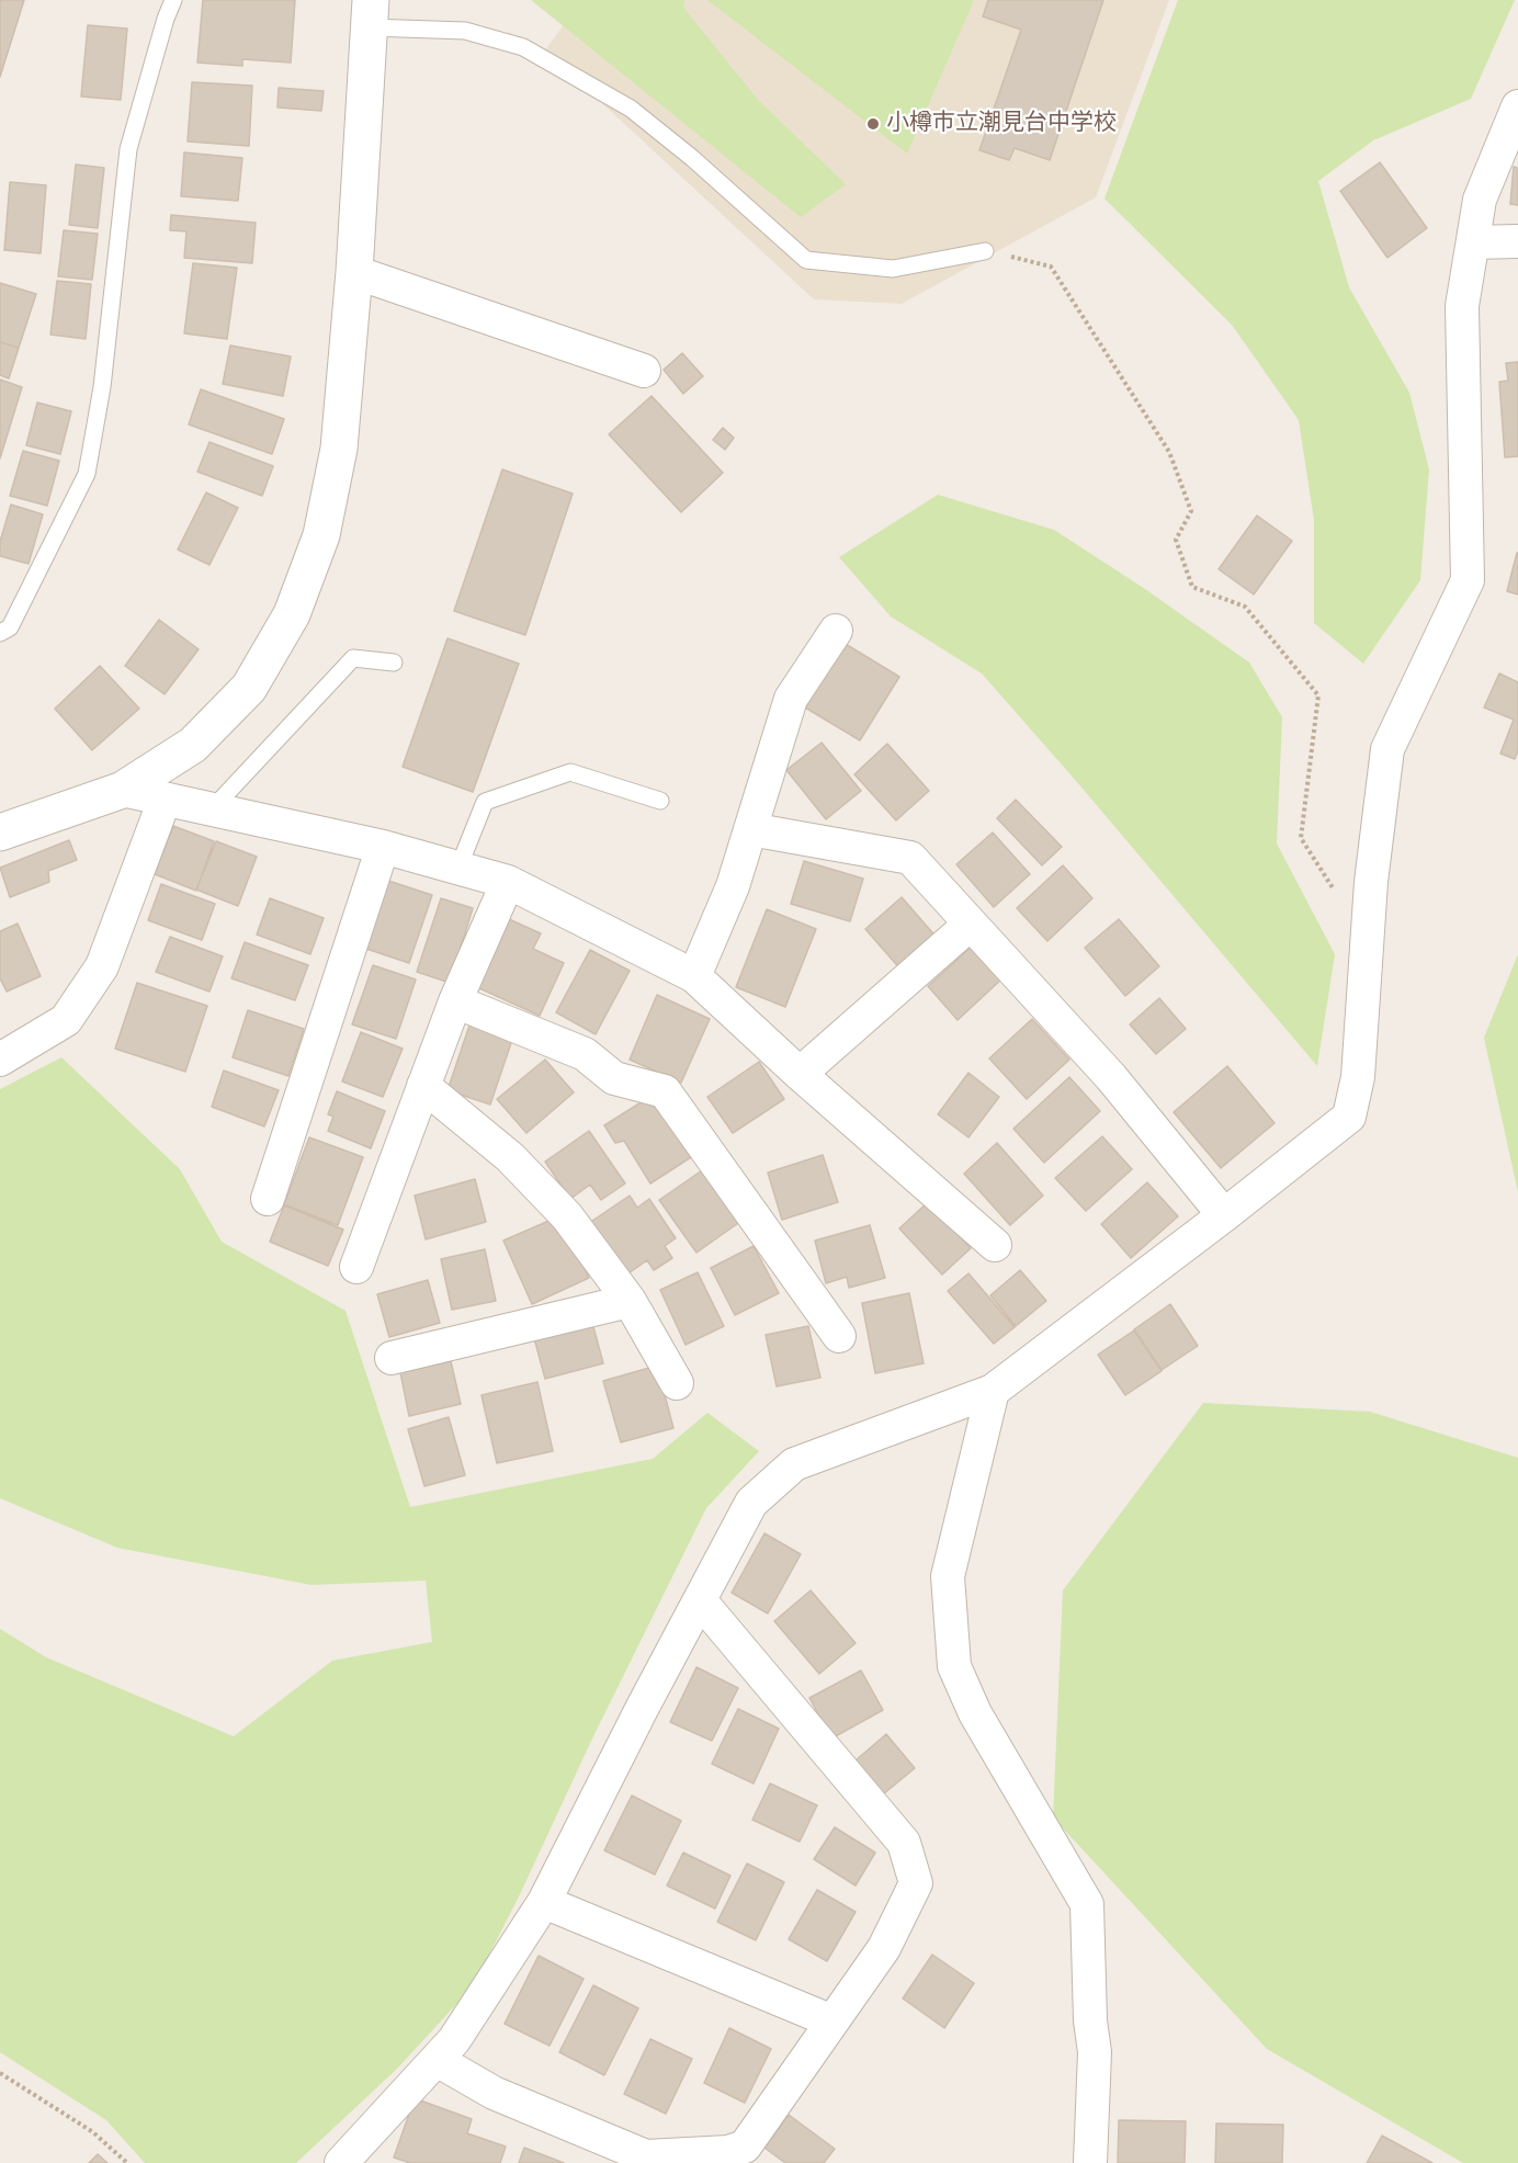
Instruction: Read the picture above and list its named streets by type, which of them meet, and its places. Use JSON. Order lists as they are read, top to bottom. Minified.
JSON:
{"places":["小樽市立潮見台中学校"]}
